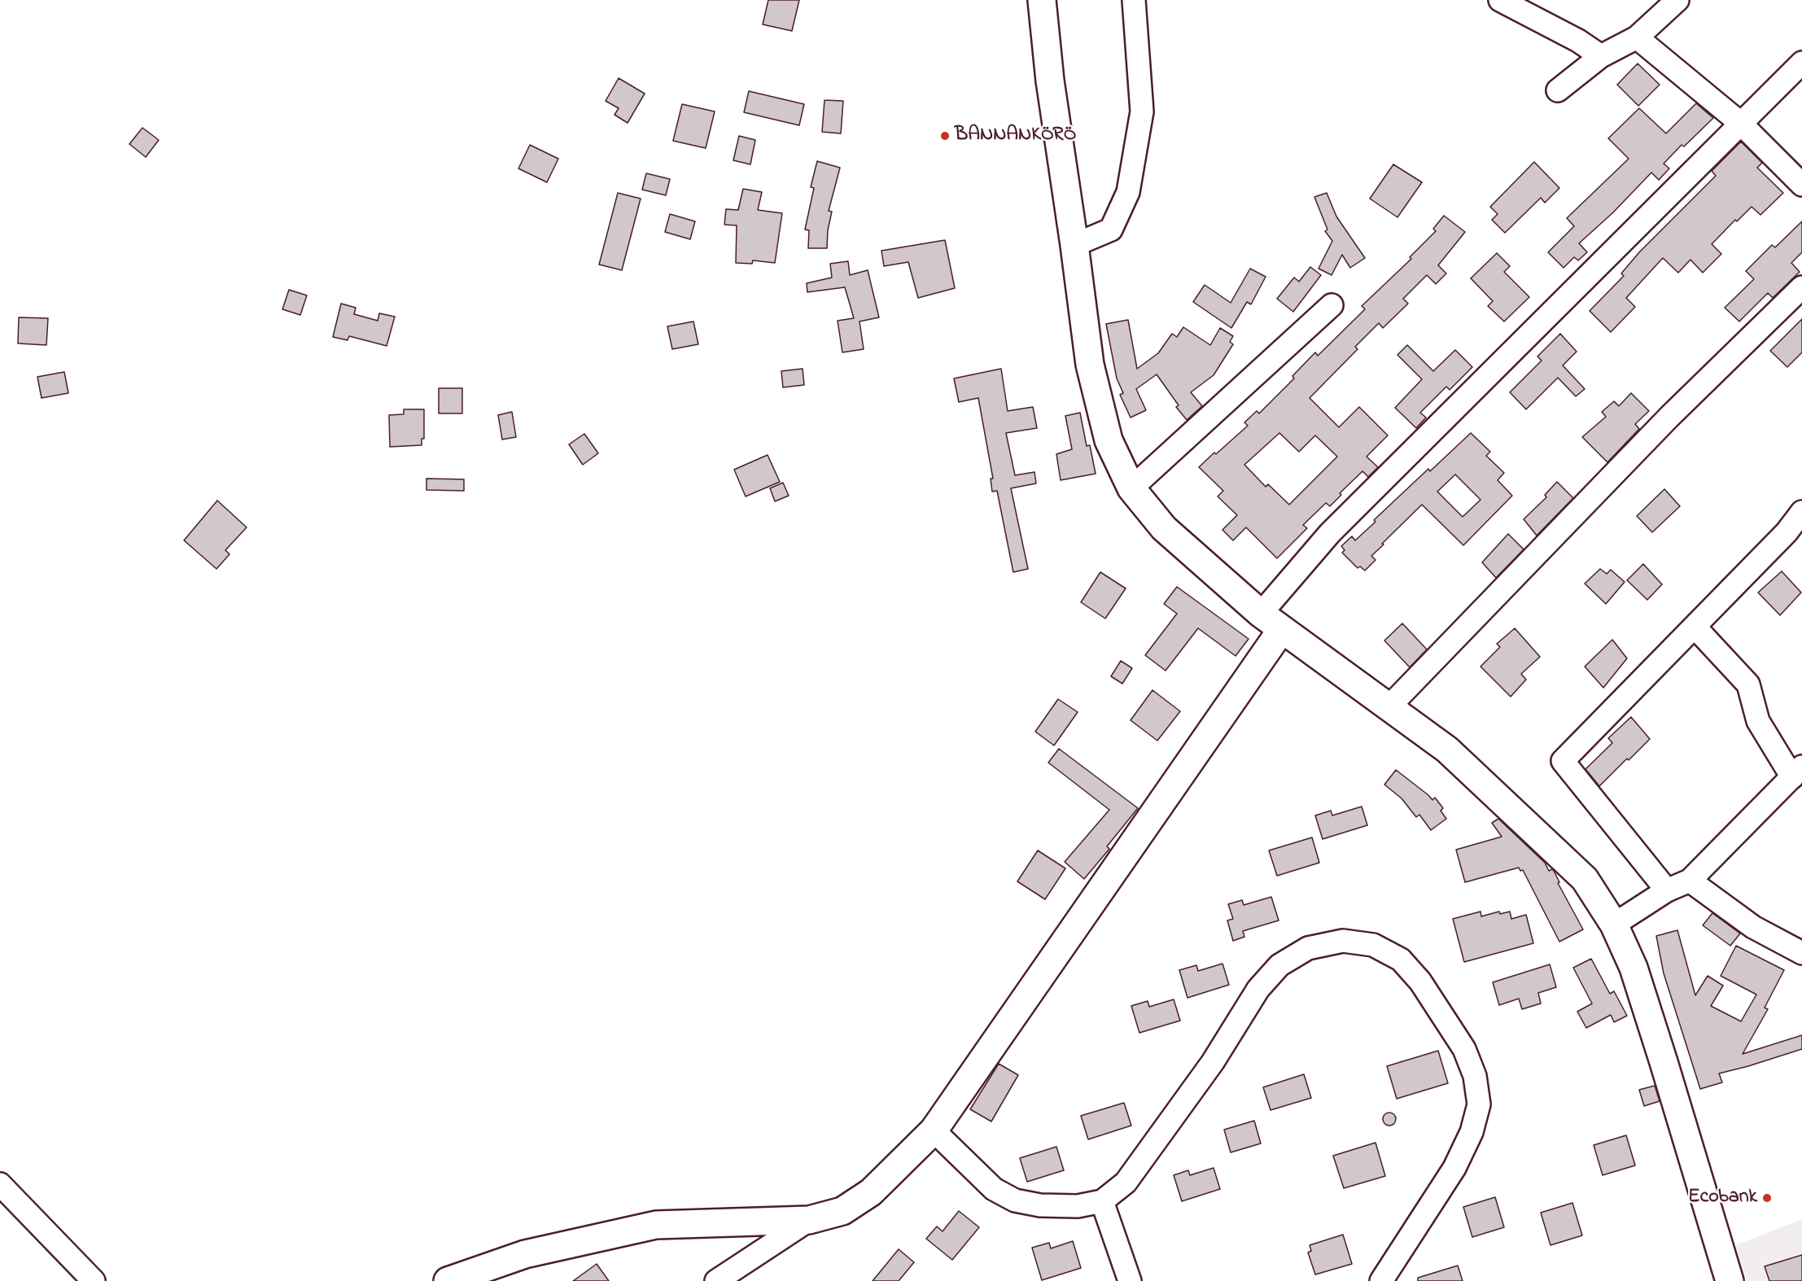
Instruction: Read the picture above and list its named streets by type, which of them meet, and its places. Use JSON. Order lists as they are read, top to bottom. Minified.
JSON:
{"places":["BANNANKÖRÖ","Ecobank"]}
